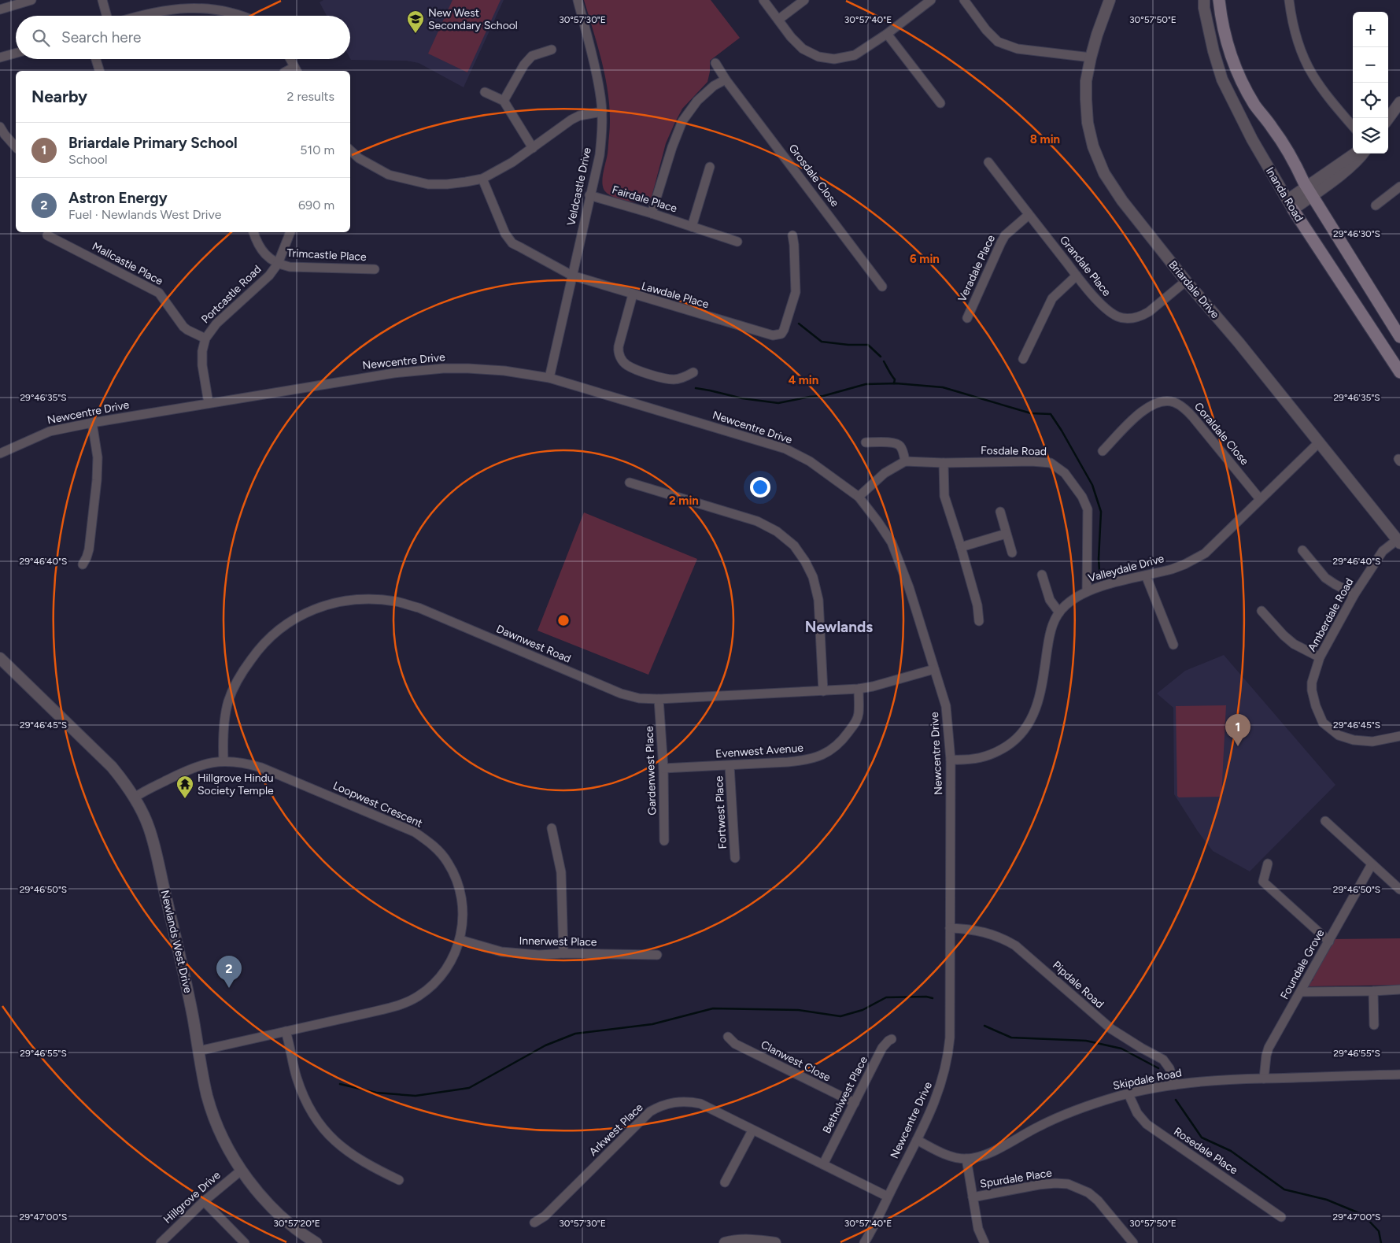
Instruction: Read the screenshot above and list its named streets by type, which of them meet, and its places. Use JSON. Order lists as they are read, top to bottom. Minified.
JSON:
{"streets":{"main road":["Inanda Road"],"street":["Grosdale Close","Veldcastle Drive","Fairdale Place","Trimcastle Place","Mallcastle Place","Grandale Place","Veradale Place","Briardale Drive","Portcastle Road","Lawdale Place","Newcentre Drive","Coraldale Close","Fosdale Road","Valleydale Drive","Amberdale Road","Dawnwest Road","Evenwest Avenue","Gardenwest Place","Loopwest Crescent","Fortwest Place","Newlands West Drive","Innerwest Place","Foundale Grove","Pipdale Road","Clanwest Close","Skipdale Road","Betholwest Place","Arkwest Place","Rosedale Place","Spurdale Place","Hillgrove Drive"]},"crossings":[["Veldcastle Drive","Fairdale Place"],["Veldcastle Drive","Lawdale Place"],["Veldcastle Drive","Newcentre Drive"],["Trimcastle Place","Portcastle Road"],["Mallcastle Place","Portcastle Road"],["Grandale Place","Veradale Place"],["Grandale Place","Briardale Drive"],["Briardale Drive","Valleydale Drive"],["Briardale Drive","Amberdale Road"],["Portcastle Road","Newcentre Drive"],["Newcentre Drive","Valleydale Drive"],["Newcentre Drive","Dawnwest Road"],["Newcentre Drive","Pipdale Road"],["Newcentre Drive","Skipdale Road"],["Newcentre Drive","Arkwest Place"],["Coraldale Close","Valleydale Drive"],["Fosdale Road","Valleydale Drive"],["Dawnwest Road","Evenwest Avenue"],["Dawnwest Road","Gardenwest Place"],["Dawnwest Road","Loopwest Crescent"],["Evenwest Avenue","Gardenwest Place"],["Evenwest Avenue","Fortwest Place"],["Loopwest Crescent","Newlands West Drive"],["Loopwest Crescent","Innerwest Place"],["Newlands West Drive","Hillgrove Drive"],["Foundale Grove","Skipdale Road"],["Pipdale Road","Skipdale Road"],["Clanwest Close","Betholwest Place"],["Skipdale Road","Rosedale Place"],["Betholwest Place","Arkwest Place"]],"districts":["Newlands"],"places":{"school or university":["New West Secondary School"],"temple":["Hillgrove Hindu Society Temple"]},"page":{"map_buttons":["+","−"],"search":"Search here","heading":["Nearby","2 results"],"list":[{"mark":"1","name":"Briardale Primary School","note":"School","value":"510 m"},{"mark":"2","name":"Astron Energy","note":"Fuel · Newlands West Drive","value":"690 m"}],"pins":["1","2"]},"coordinates":["30°57'30\"E","30°57'40\"E","30°57'50\"E","29°46'30\"S","29°46'35\"S","29°46'40\"S","29°46'45\"S","29°46'50\"S","29°46'55\"S","29°47'00\"S","30°57'20\"E"],"rings":["8 min","6 min","4 min","2 min"]}
